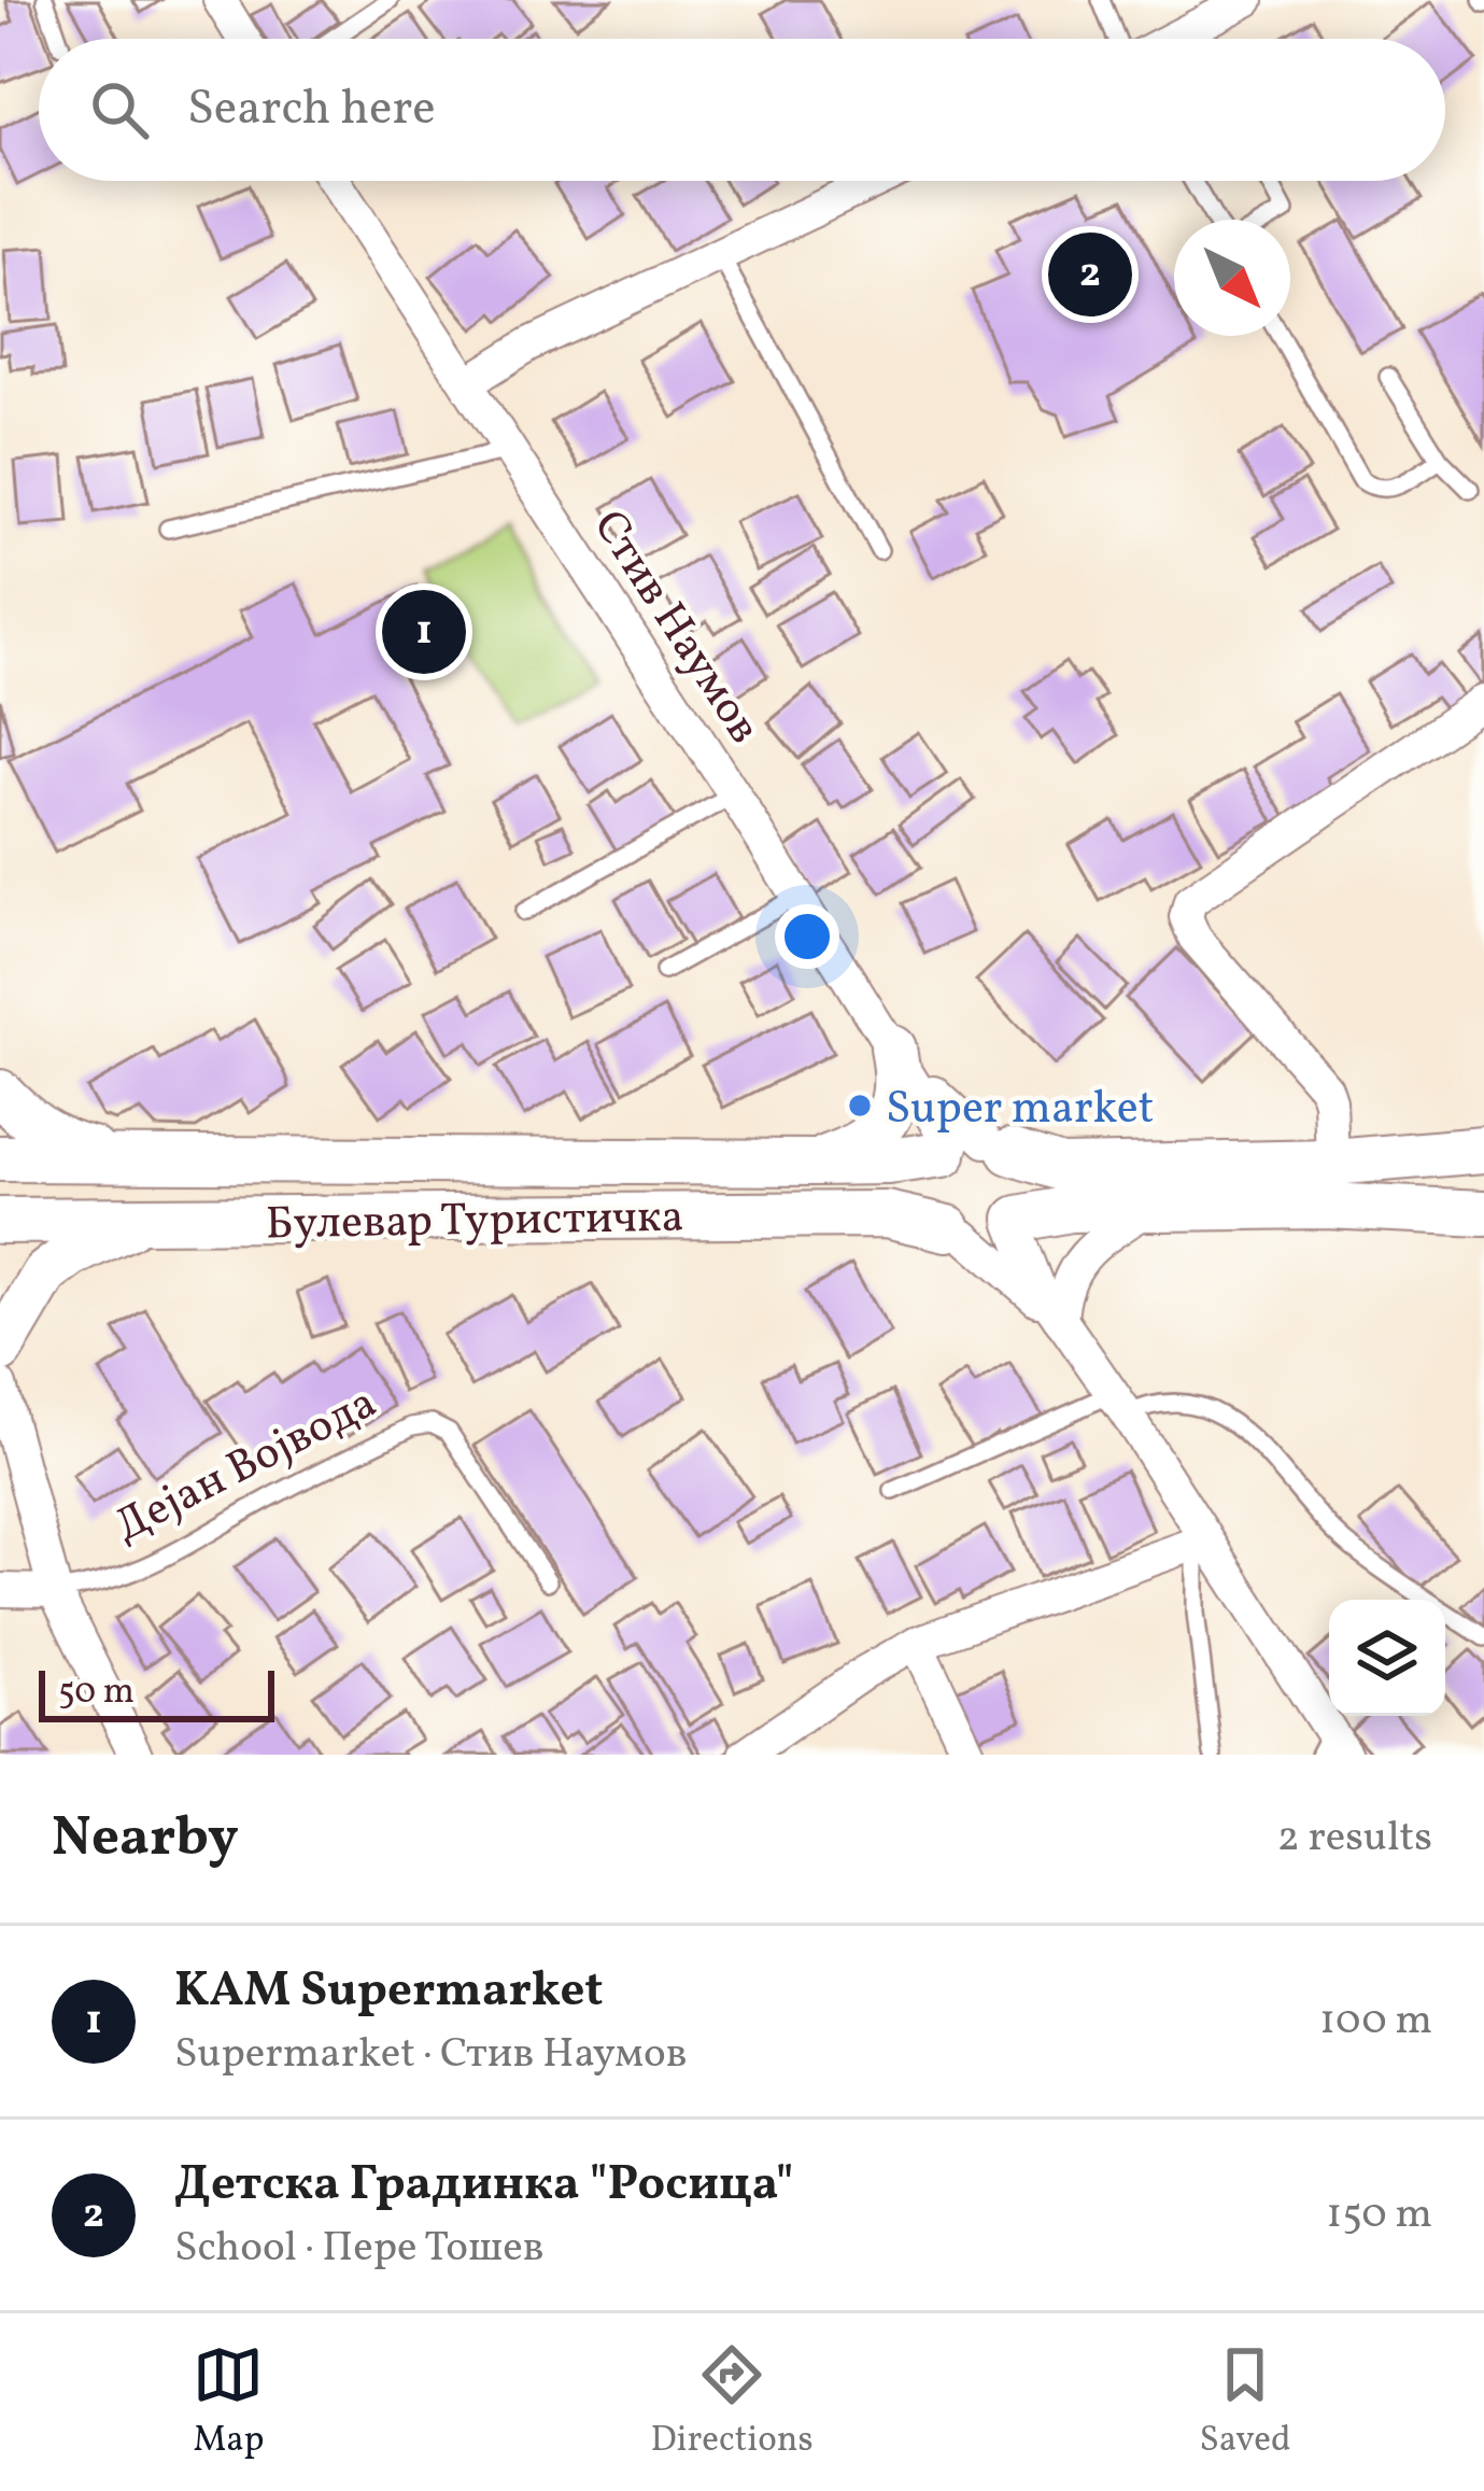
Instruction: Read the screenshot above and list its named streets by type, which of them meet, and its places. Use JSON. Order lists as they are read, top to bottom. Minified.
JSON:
{"streets":{"main road":["Булевар Туристичка"],"street":["Стив Наумов","Дејан Војвода"]},"crossings":[["Стив Наумов","Булевар Туристичка"]],"places":["Super market"],"scale_bar":"50 m","north":"bottom right","page":{"search":"Search here","pins":["2","1"],"scale":"50 m","heading":["Nearby","2 results"],"list":[{"mark":"1","name":"KAM Supermarket","note":"Supermarket · Стив Наумов","value":"100 m"},{"mark":"2","name":"Детска Градинка \"Росица\"","note":"School · Пере Тошев","value":"150 m"}],"nav":["Map","Directions","Saved"]}}
